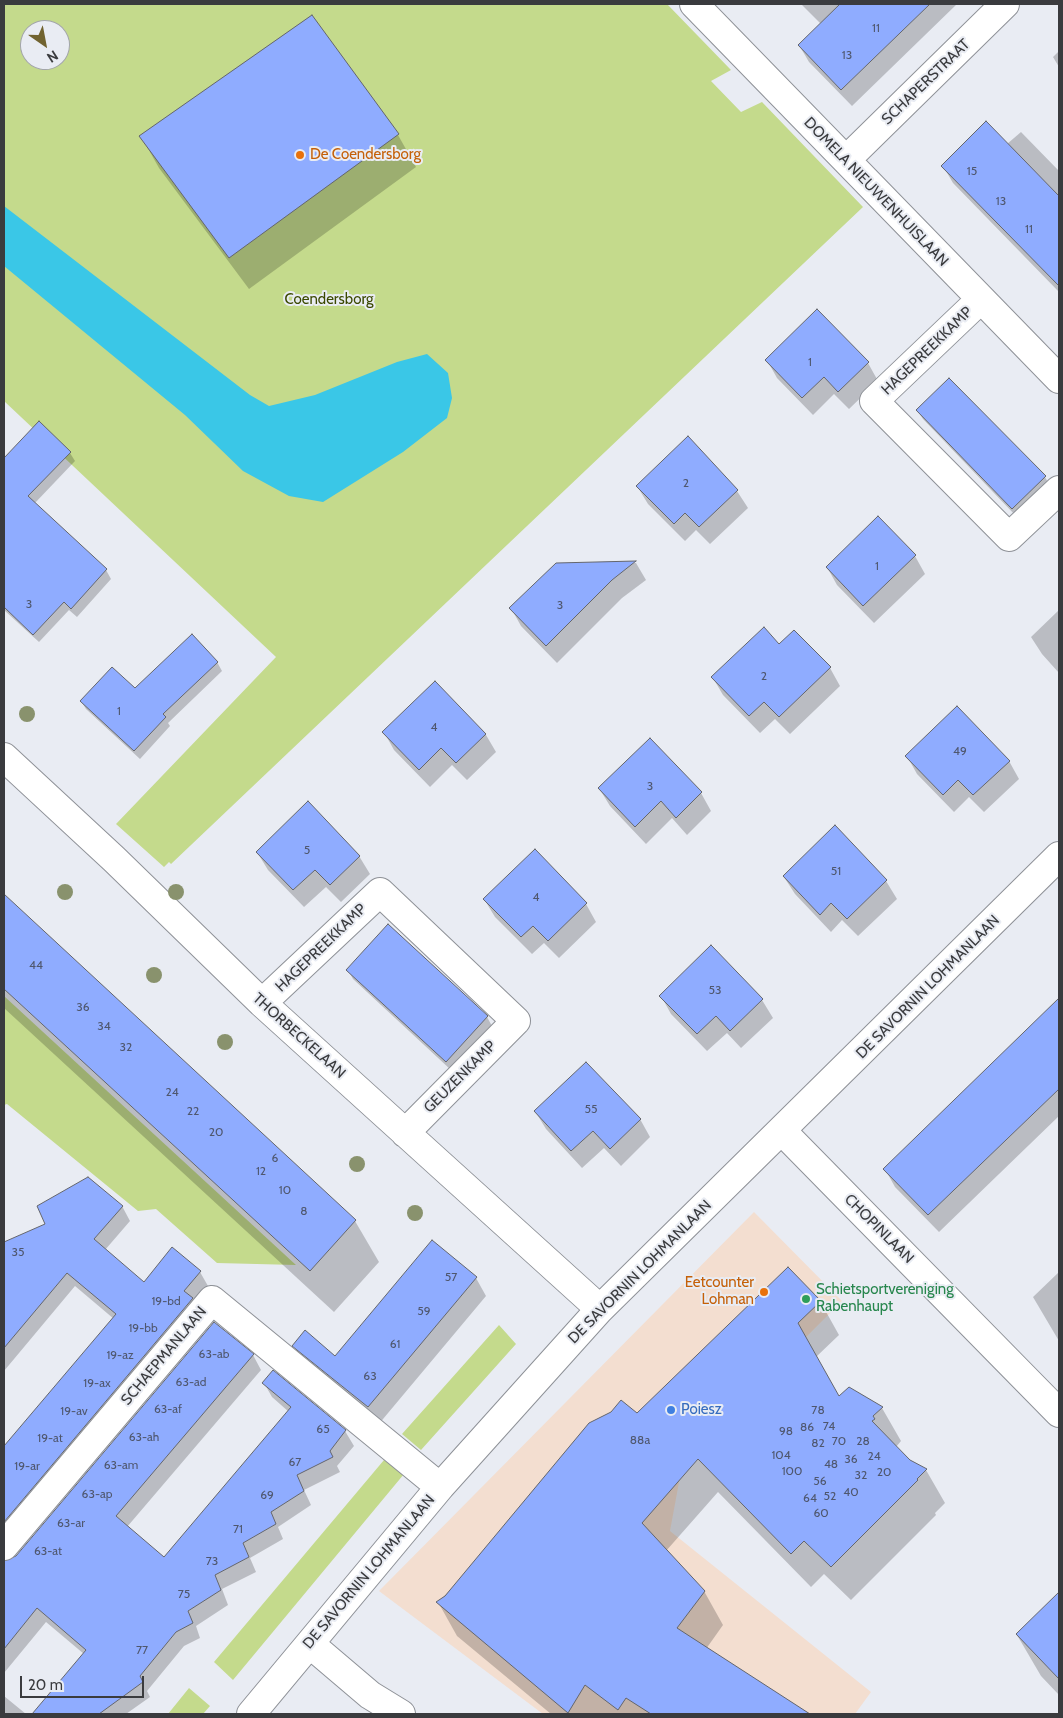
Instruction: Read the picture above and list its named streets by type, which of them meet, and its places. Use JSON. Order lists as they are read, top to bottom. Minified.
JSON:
{"streets":{"street":["SCHAPERSTRAAT","DOMELA NIEUWENHUISLAAN","HAGEPREEKKAMP","DE SAVORNIN LOHMANLAAN","THORBECKELAAN","GEUZENKAMP","CHOPINLAAN","SCHAEPMANLAAN"]},"crossings":[["SCHAPERSTRAAT","DOMELA NIEUWENHUISLAAN"],["DOMELA NIEUWENHUISLAAN","HAGEPREEKKAMP"],["HAGEPREEKKAMP","THORBECKELAAN"],["HAGEPREEKKAMP","GEUZENKAMP"],["DE SAVORNIN LOHMANLAAN","THORBECKELAAN"],["DE SAVORNIN LOHMANLAAN","CHOPINLAAN"],["DE SAVORNIN LOHMANLAAN","SCHAEPMANLAAN"],["THORBECKELAAN","GEUZENKAMP"]],"parks":["Coendersborg"],"places":["De Coendersborg","Eetcounter Lohman","Schietsportvereniging Rabenhaupt","Poiesz"],"house_numbers":["11","13","15","13","11","1","2","1","3","3","2","1","4","49","3","5","51","4","44","53","36","34","32","24","55","22","20","6","12","10","8","35","57","19-bd","59","19-bb","61","63-ab","19-az","63","63-ad","19-ax","63-af","78","19-av","74","86","65","98","63-ah","19-at","88a","70","28","82","104","24","36","67","48","63-am","19-ar","100","20","32","56","40","63-ap","69","52","64","60","63-ar","71","63-at","73","75","77"],"scale_bar":"20 m","north":"bottom right"}
